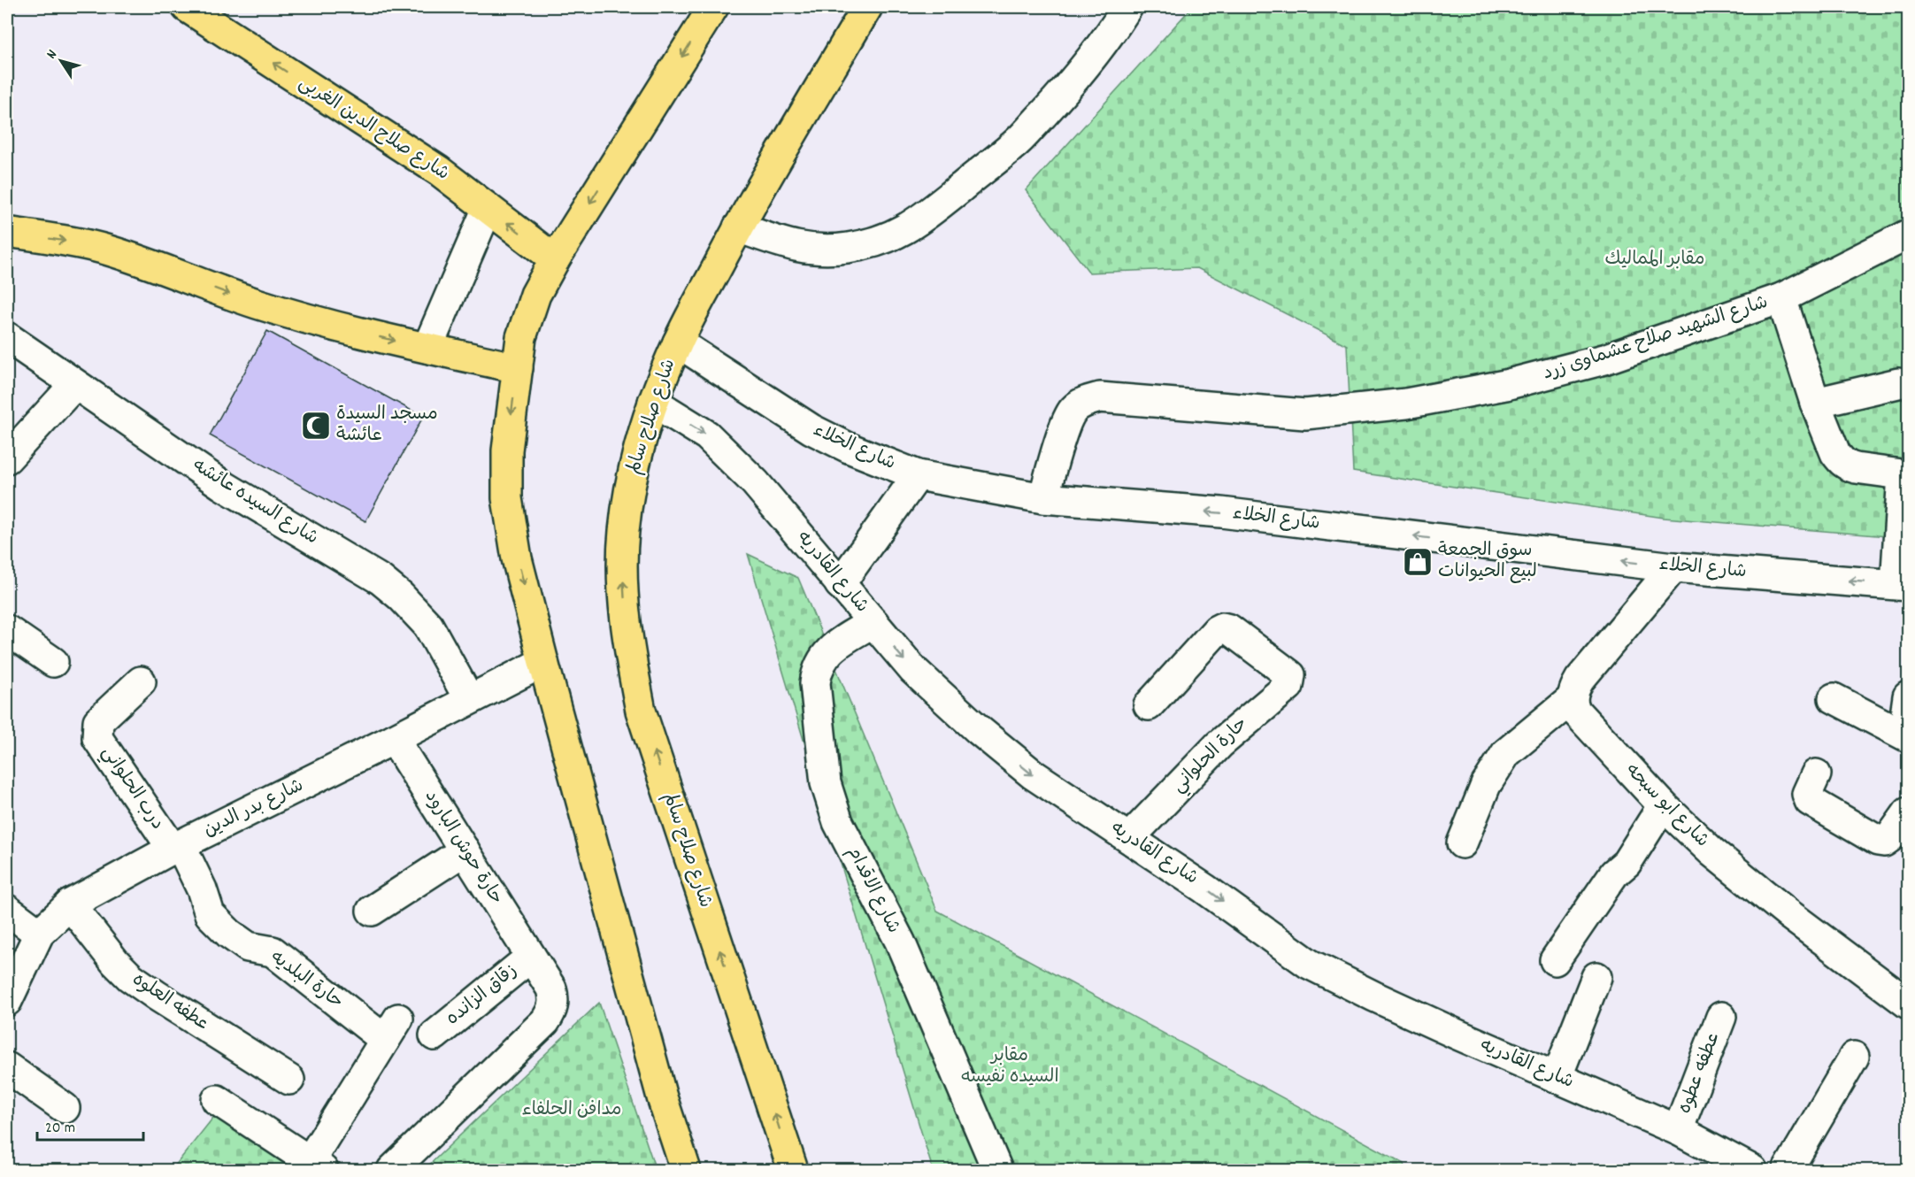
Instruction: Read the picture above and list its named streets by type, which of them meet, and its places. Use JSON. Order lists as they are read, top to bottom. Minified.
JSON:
{"streets":{"main road":["شارع صلاح الدين الغربى","شارع صلاح سالم"],"street":["شارع الشهيد صلاح عشماوى زرد","شارع الخلاء","شارع السيده عائشه","شارع القادريه","حارة الحلواني","درب الحلواني","شارع ابو سبحه","شارع بدر الدين","حارة حوش البارود","شارع الاقدام","حارة البلديه","زقاق الزانده","عطفه العلوه","عطفه عطوه"]},"crossings":[["شارع الشهيد صلاح عشماوى زرد","شارع الخلاء"],["شارع صلاح سالم","شارع الخلاء"],["شارع صلاح سالم","شارع القادريه"],["شارع السيده عائشه","شارع بدر الدين"],["شارع القادريه","حارة الحلواني"],["شارع القادريه","شارع الاقدام"],["شارع القادريه","عطفه عطوه"],["درب الحلواني","شارع بدر الدين"],["درب الحلواني","حارة البلديه"],["شارع بدر الدين","حارة حوش البارود"],["شارع بدر الدين","حارة البلديه"],["شارع بدر الدين","عطفه العلوه"],["حارة حوش البارود","زقاق الزانده"]],"one_way":["شارع الخلاء","شارع القادريه"],"parks":["مقابر المماليك","مقابر السيده نفيسه","مدافن الحلفاء"],"places":{"mosque":["مسجد السيدة عائشة"],"shop":["سوق الجمعة لبيع الحيوانات"]},"scale_bar":"20 m","north":"top left"}
